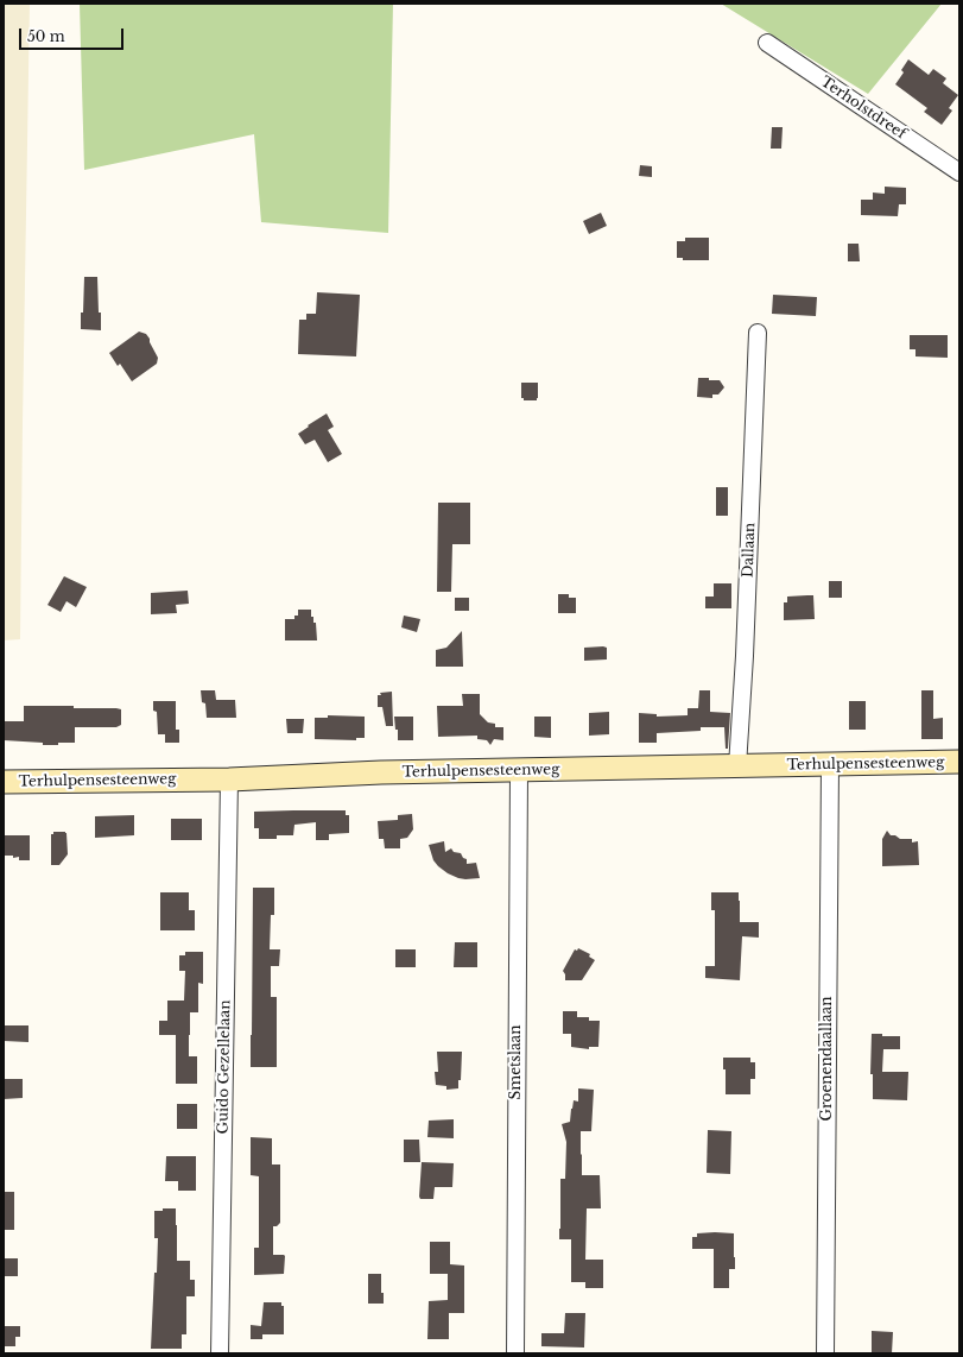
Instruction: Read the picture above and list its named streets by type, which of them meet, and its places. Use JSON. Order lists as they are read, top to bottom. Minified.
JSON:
{"streets":{"main road":["Terhulpensesteenweg"],"street":["Terholstdreef","Dallaan","Groenendaallaan","Smetslaan","Guido Gezellelaan"]},"crossings":[["Dallaan","Terhulpensesteenweg"],["Terhulpensesteenweg","Groenendaallaan"],["Terhulpensesteenweg","Smetslaan"],["Terhulpensesteenweg","Guido Gezellelaan"]],"scale_bar":"50 m"}
